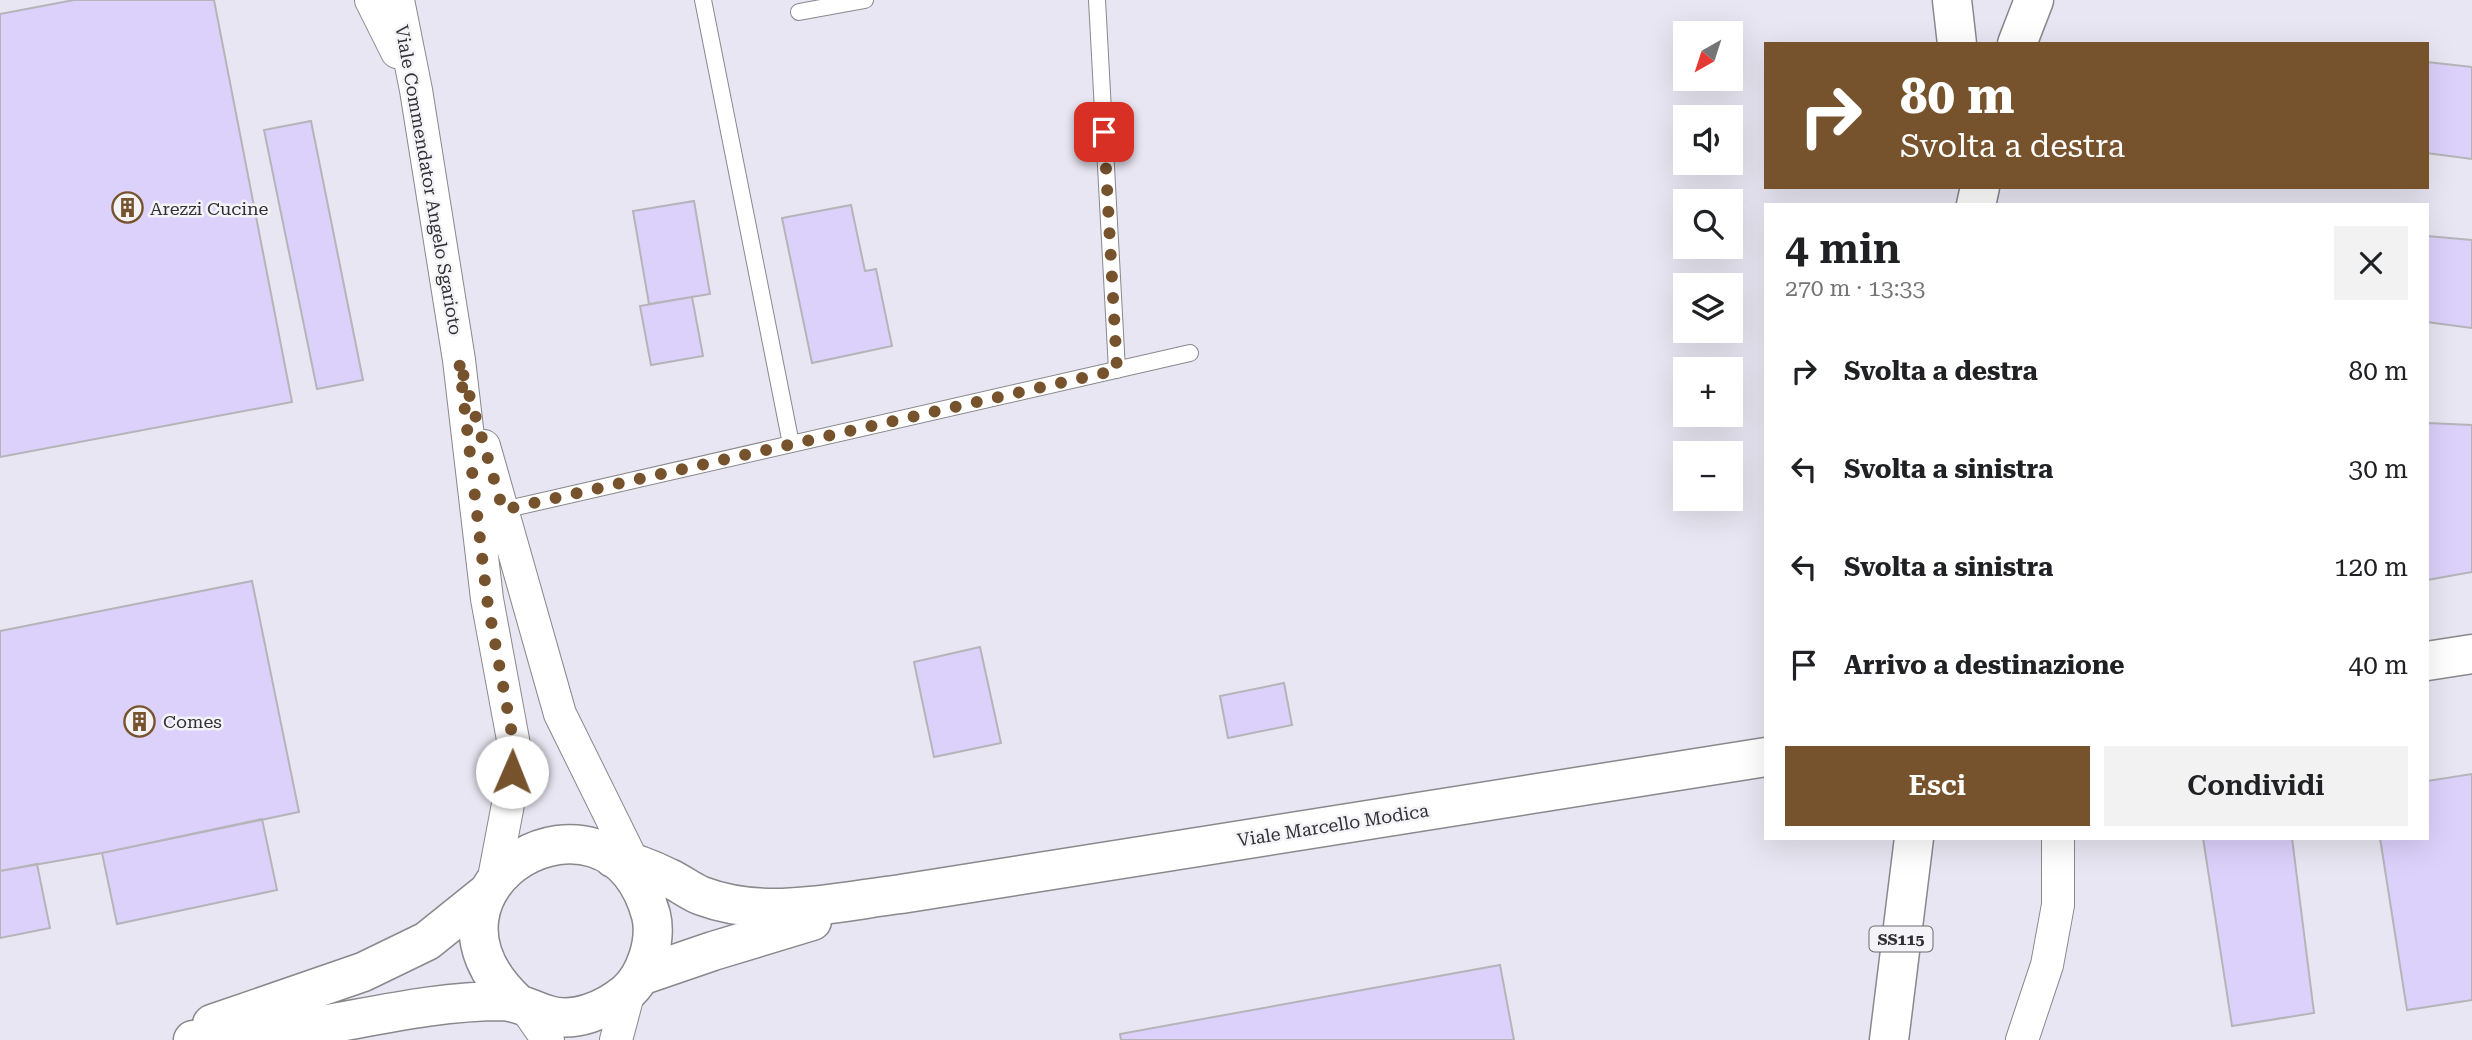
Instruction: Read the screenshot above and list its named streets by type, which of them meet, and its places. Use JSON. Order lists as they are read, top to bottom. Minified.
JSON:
{"streets":{"street":["Viale Commendator Angelo Sgarioto","Viale Marcello Modica","SS115"]},"places":{"building":["Arezzi Cucine","Comes"]},"north":"bottom left","page":{"map_buttons":["+","−"],"turn":["80 m","Svolta a destra"],"heading":["4 min","270 m · 13:33"],"list":[{"name":"Svolta a destra","value":"80 m"},{"name":"Svolta a sinistra","value":"30 m"},{"name":"Svolta a sinistra","value":"120 m"},{"name":"Arrivo a destinazione","value":"40 m"}],"buttons":["Esci","Condividi"]}}
